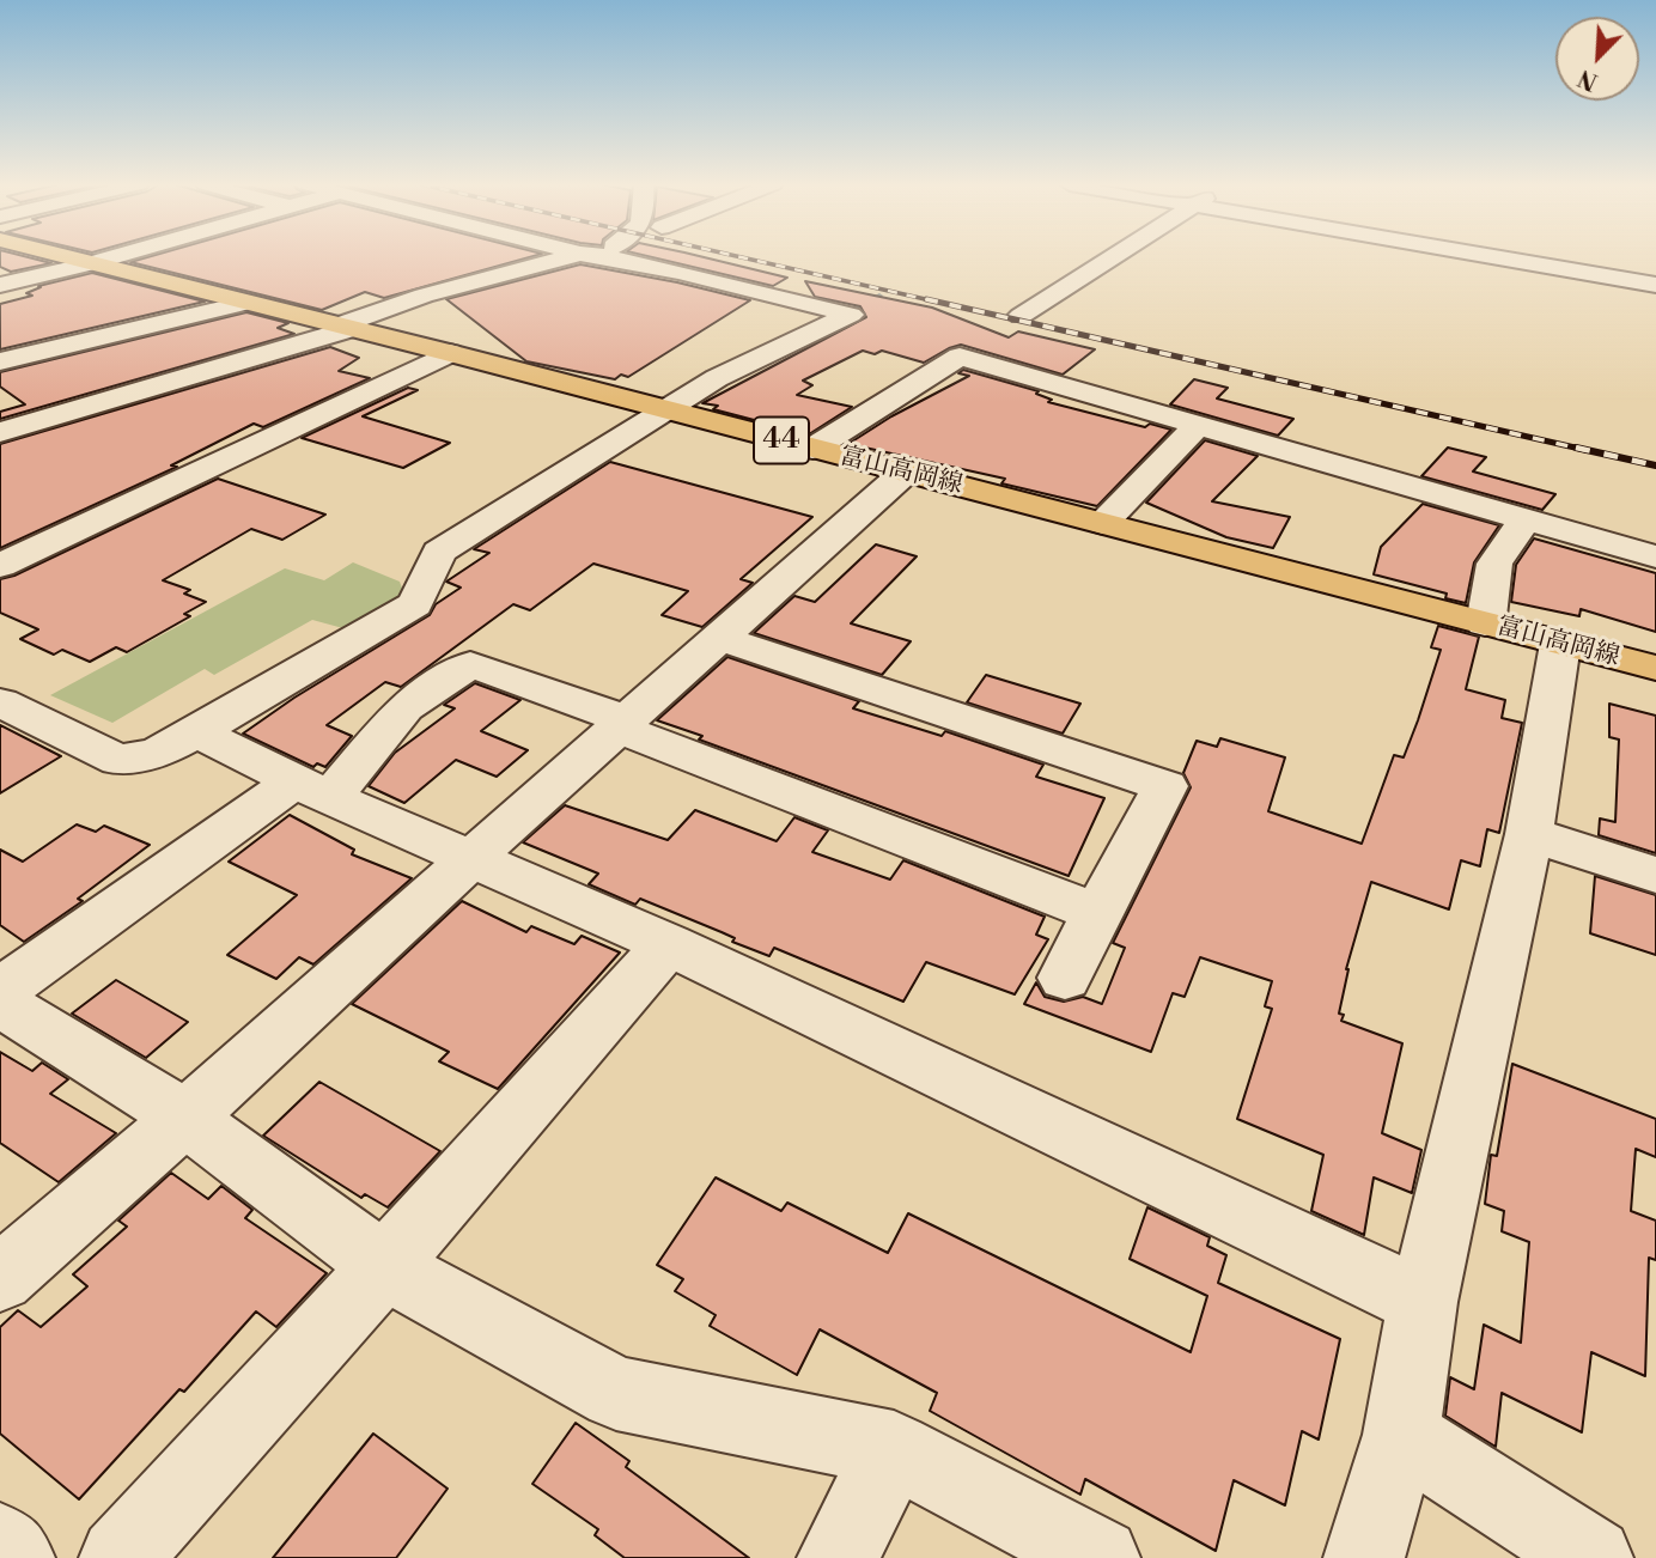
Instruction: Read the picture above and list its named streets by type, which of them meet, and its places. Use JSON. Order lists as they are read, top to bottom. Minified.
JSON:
{"streets":{"main road":["44","富山高岡線"]},"north":"bottom left"}
